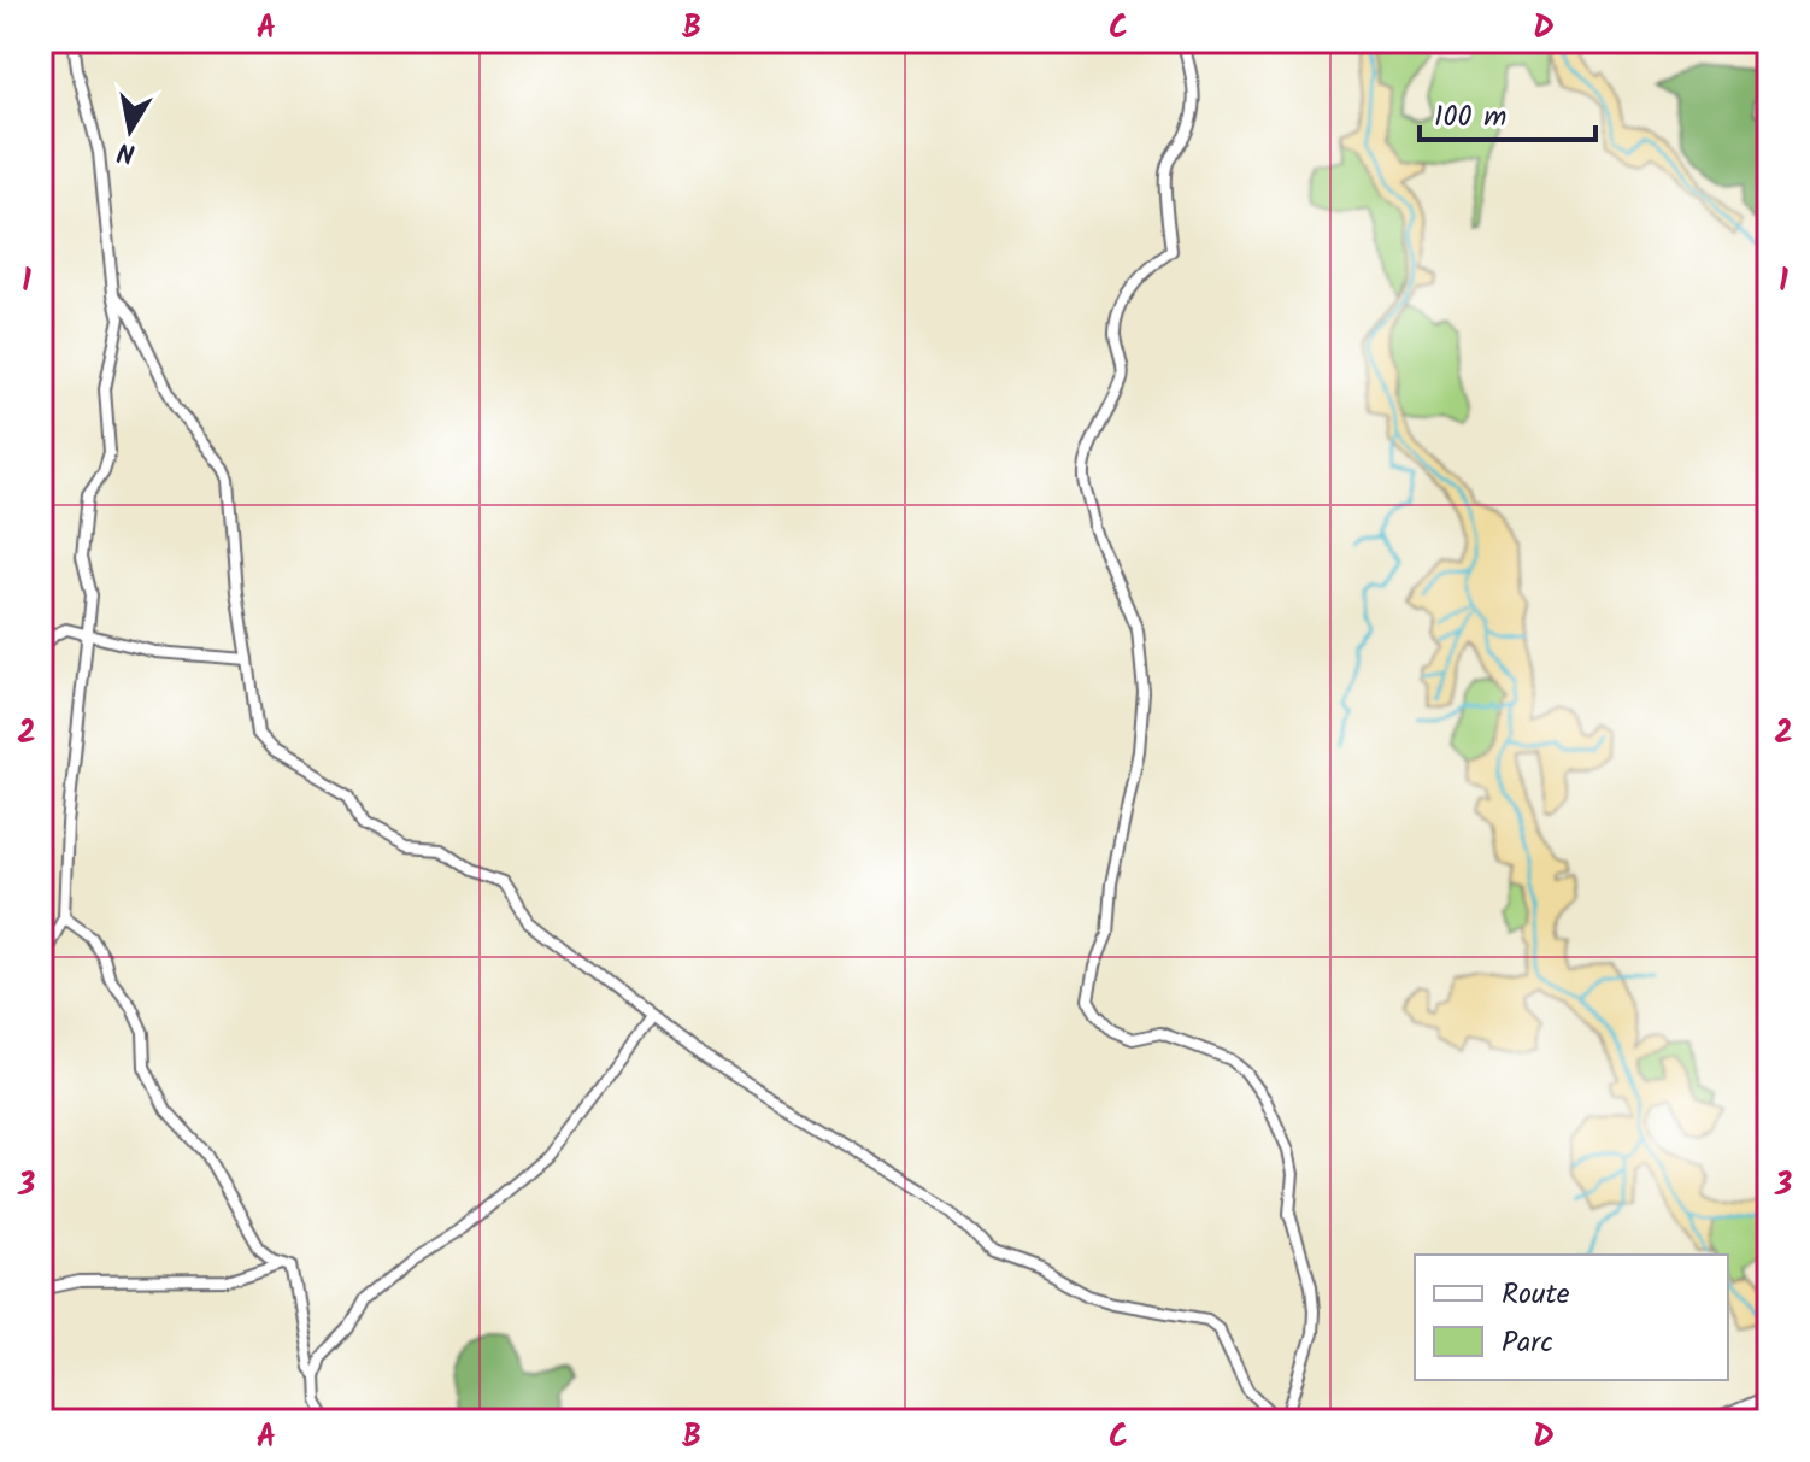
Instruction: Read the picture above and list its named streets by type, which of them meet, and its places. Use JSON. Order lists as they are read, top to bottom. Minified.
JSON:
{"legend":["Route","Parc"],"scale_bar":"100 m","north":"bottom","grid":{"columns":["A","B","C","D"],"rows":["1","2","3"]}}
